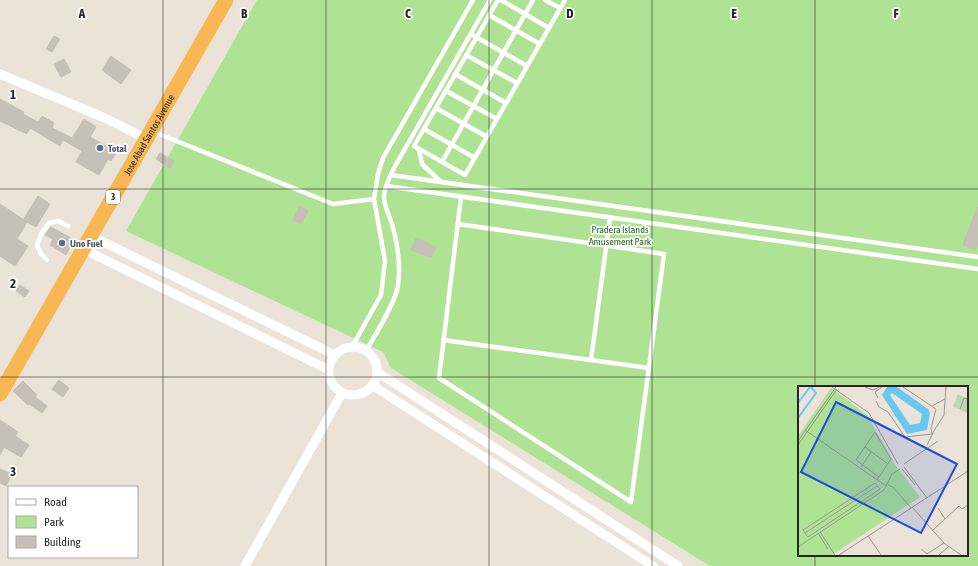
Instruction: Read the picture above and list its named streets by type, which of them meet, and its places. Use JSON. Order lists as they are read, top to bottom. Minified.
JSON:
{"streets":{"highway":["Jose Abad Santos Avenue","3"]},"parks":["Pradera Islands Amusement Park"],"places":["Total","Uno Fuel"],"legend":["Road","Park","Building"],"grid":{"columns":["A","B","C","D","E","F"],"rows":["1","2","3"]}}
